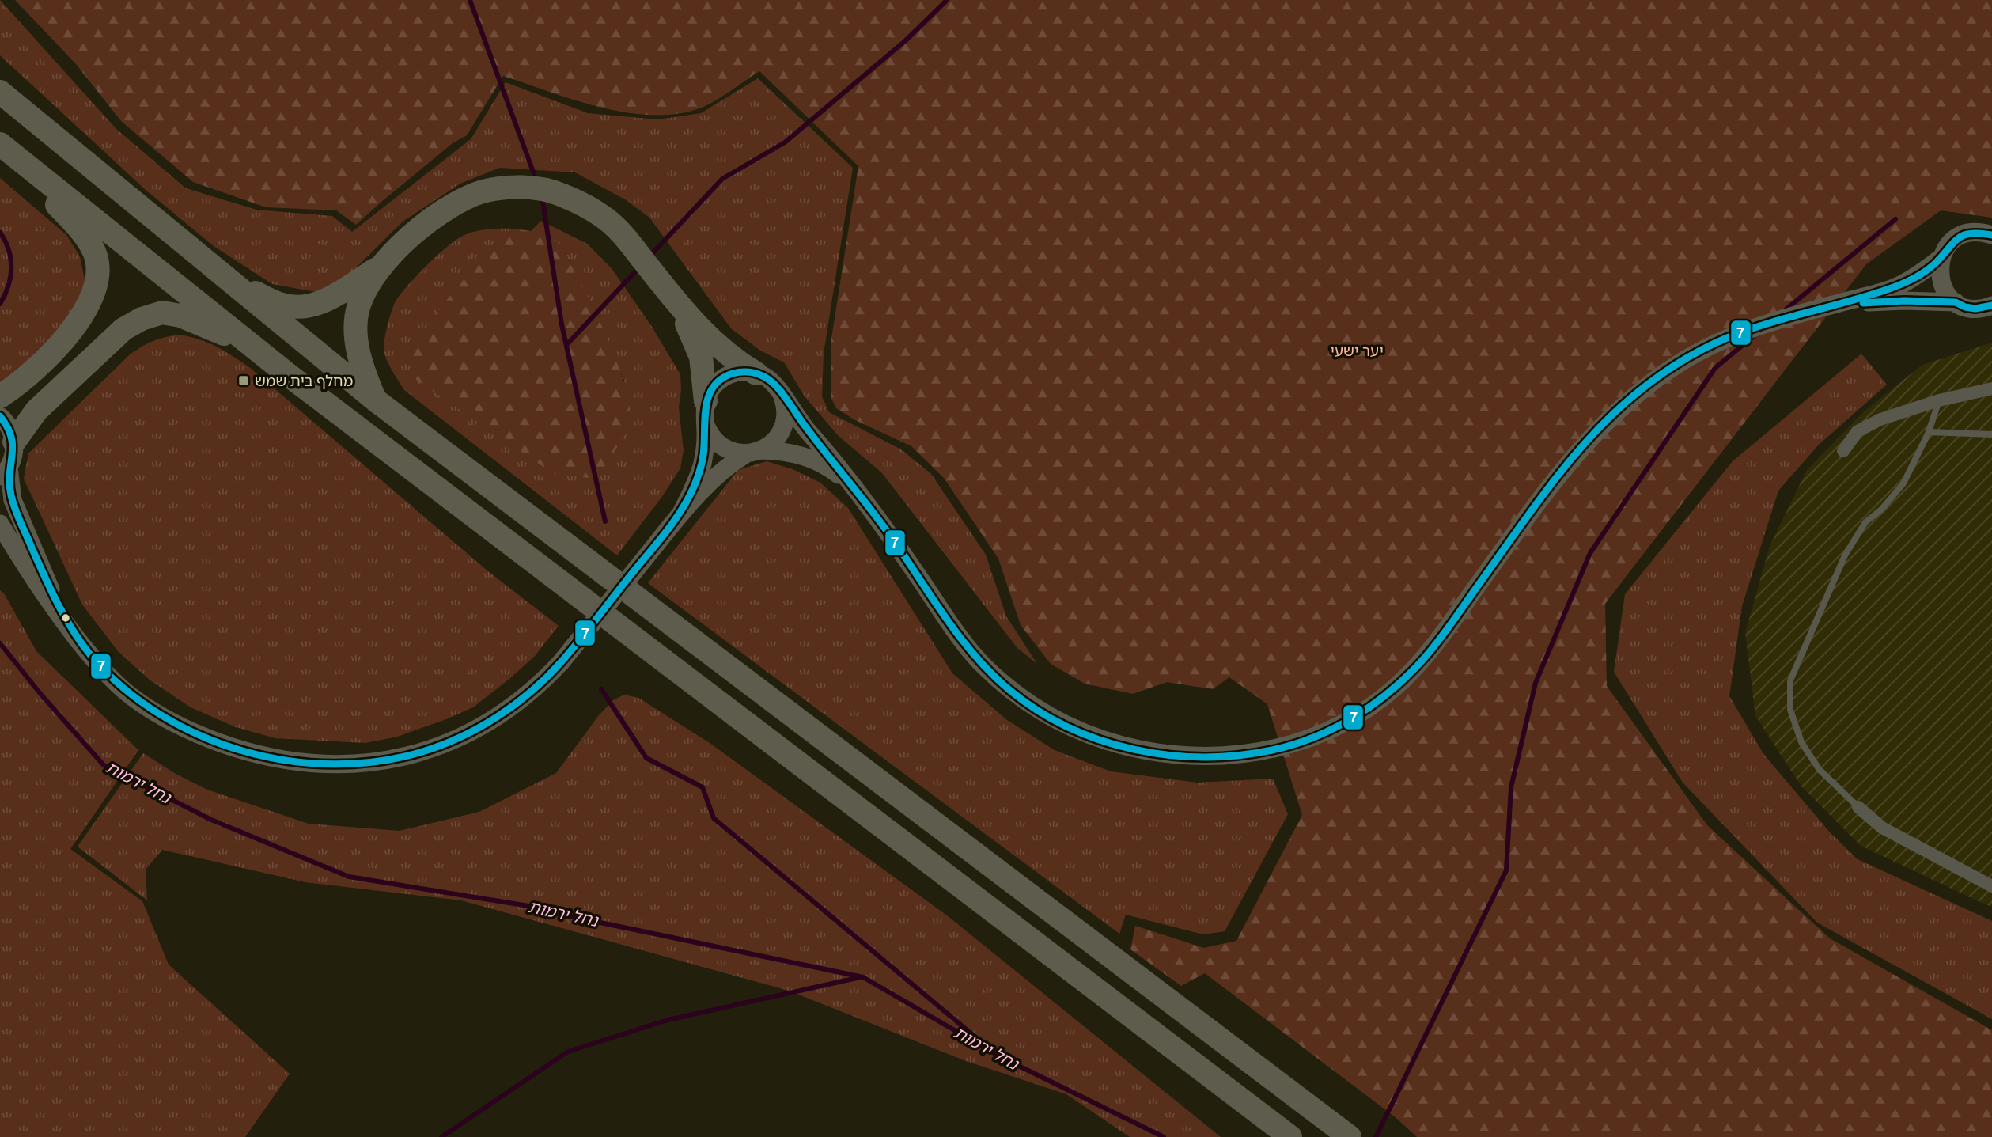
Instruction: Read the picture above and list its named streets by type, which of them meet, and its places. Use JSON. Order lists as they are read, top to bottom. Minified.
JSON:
{"water":["נחל ירמות"],"parks":["יער ישעי"],"places":{"transit":["מחלף בית שמש"]},"lines":["transit line 7"]}
